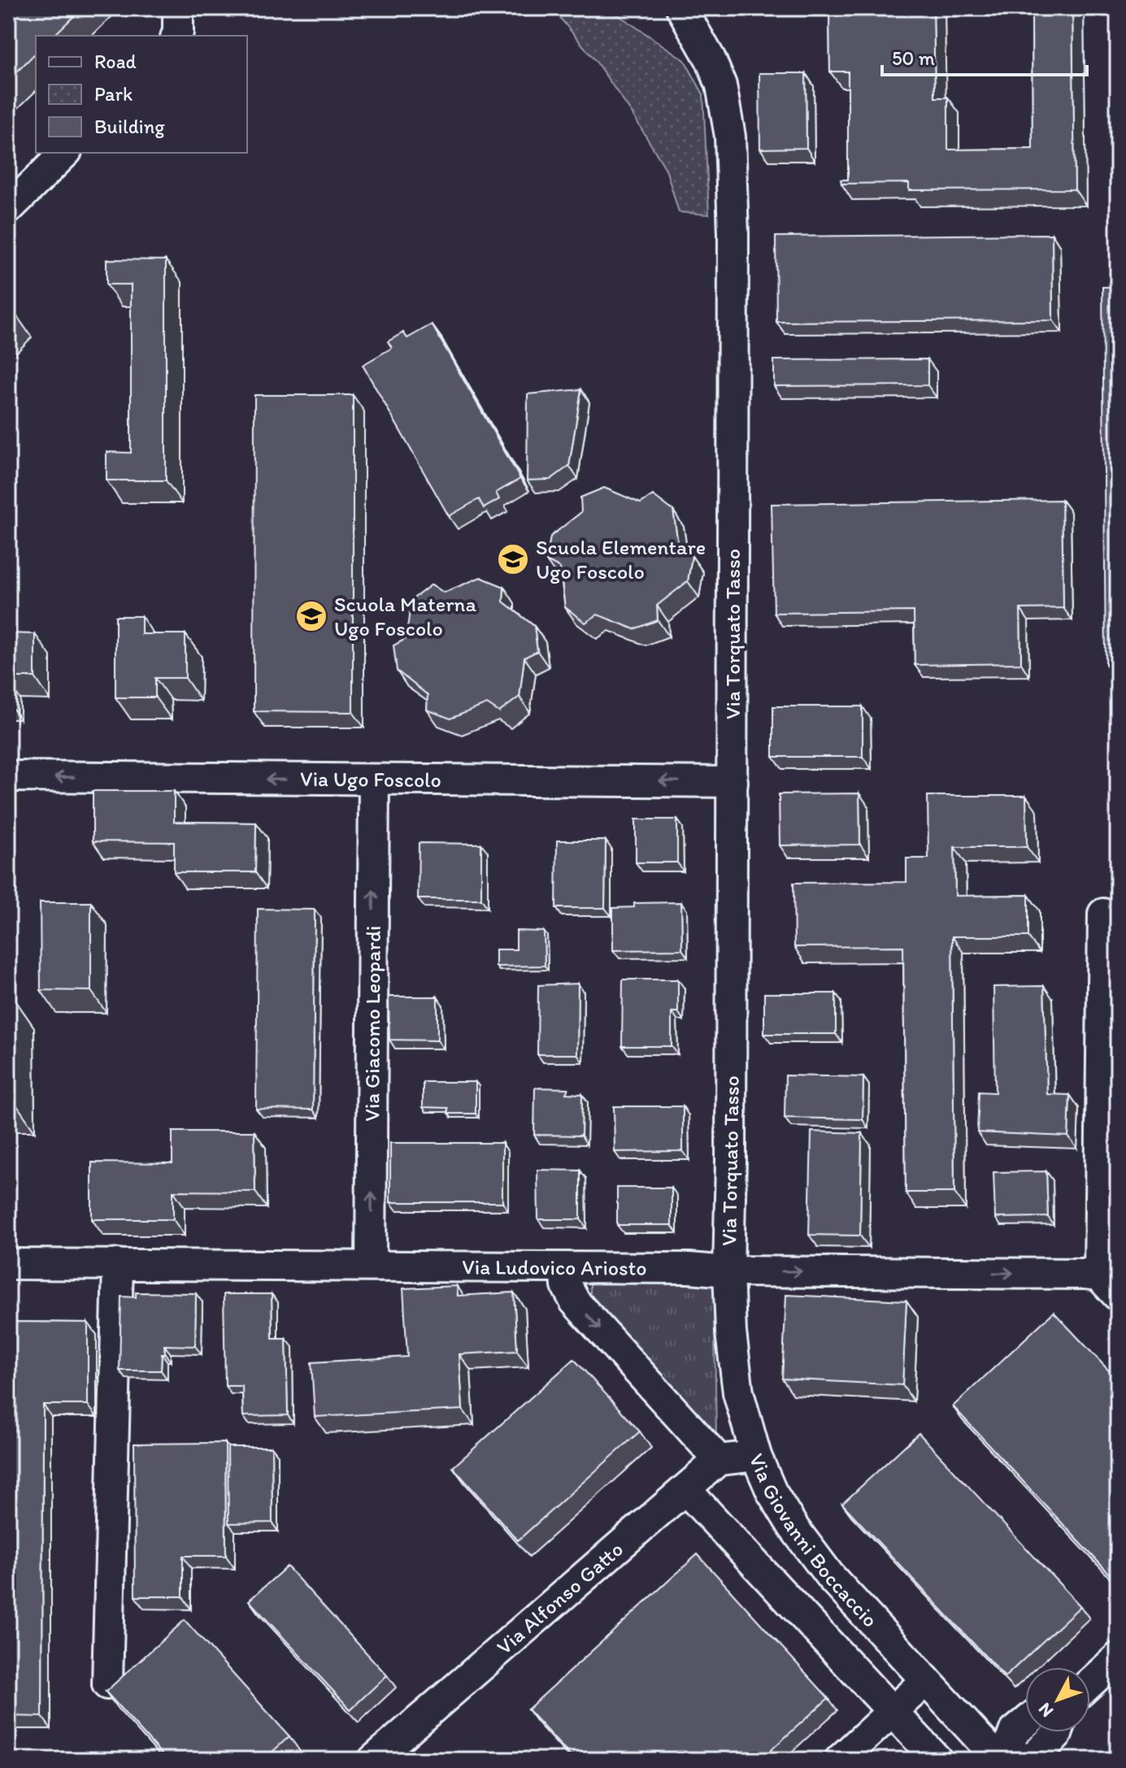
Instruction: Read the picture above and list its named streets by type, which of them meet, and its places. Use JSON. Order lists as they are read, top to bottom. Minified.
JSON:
{"streets":{"street":["Via Torquato Tasso","Via Ugo Foscolo","Via Giacomo Leopardi","Via Ludovico Ariosto","Via Giovanni Boccaccio","Via Alfonso Gatto"]},"crossings":[["Via Torquato Tasso","Via Ugo Foscolo"],["Via Torquato Tasso","Via Ludovico Ariosto"],["Via Torquato Tasso","Via Giovanni Boccaccio"],["Via Ugo Foscolo","Via Giacomo Leopardi"],["Via Giacomo Leopardi","Via Ludovico Ariosto"],["Via Ludovico Ariosto","Via Giovanni Boccaccio"],["Via Giovanni Boccaccio","Via Alfonso Gatto"]],"one_way":["Via Ugo Foscolo","Via Giacomo Leopardi"],"places":{"school or university":["Scuola Elementare Ugo Foscolo","Scuola Materna Ugo Foscolo"]},"legend":["Road","Park","Building"],"scale_bar":"50 m","north":"bottom left"}
